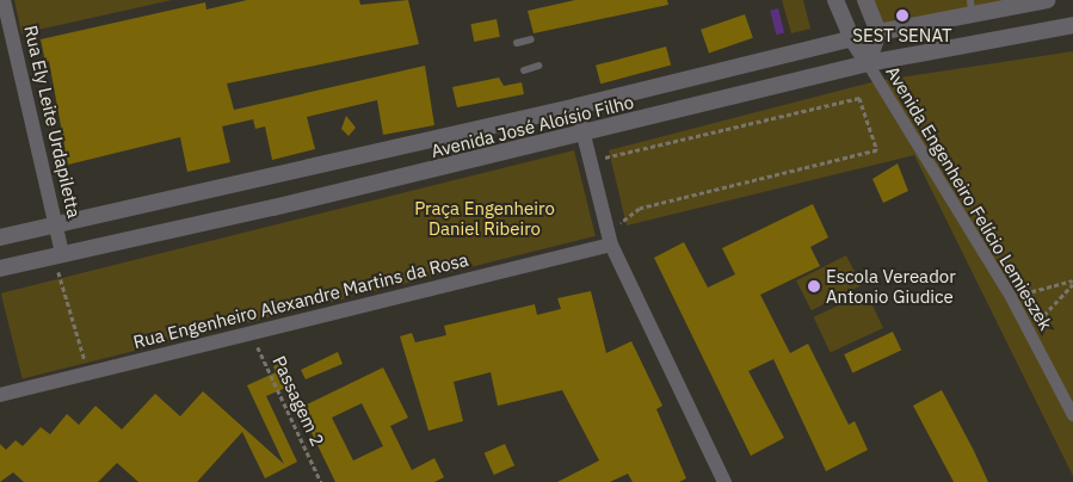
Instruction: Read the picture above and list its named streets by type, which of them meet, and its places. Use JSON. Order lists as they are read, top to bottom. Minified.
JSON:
{"streets":{"street":["Rua Ely Leite Urdapiletta","Avenida José Aloísio Filho","Avenida Engenheiro Felício Lemieszek","Rua Engenheiro Alexandre Martins da Rosa"],"path":["Passagem 2"]},"crossings":[["Rua Ely Leite Urdapiletta","Avenida José Aloísio Filho"],["Avenida José Aloísio Filho","Avenida Engenheiro Felício Lemieszek"],["Rua Engenheiro Alexandre Martins da Rosa","Passagem 2"]],"parks":["Praça Engenheiro Daniel Ribeiro"],"places":["SEST SENAT","Escola Vereador Antonio Giudice"]}
